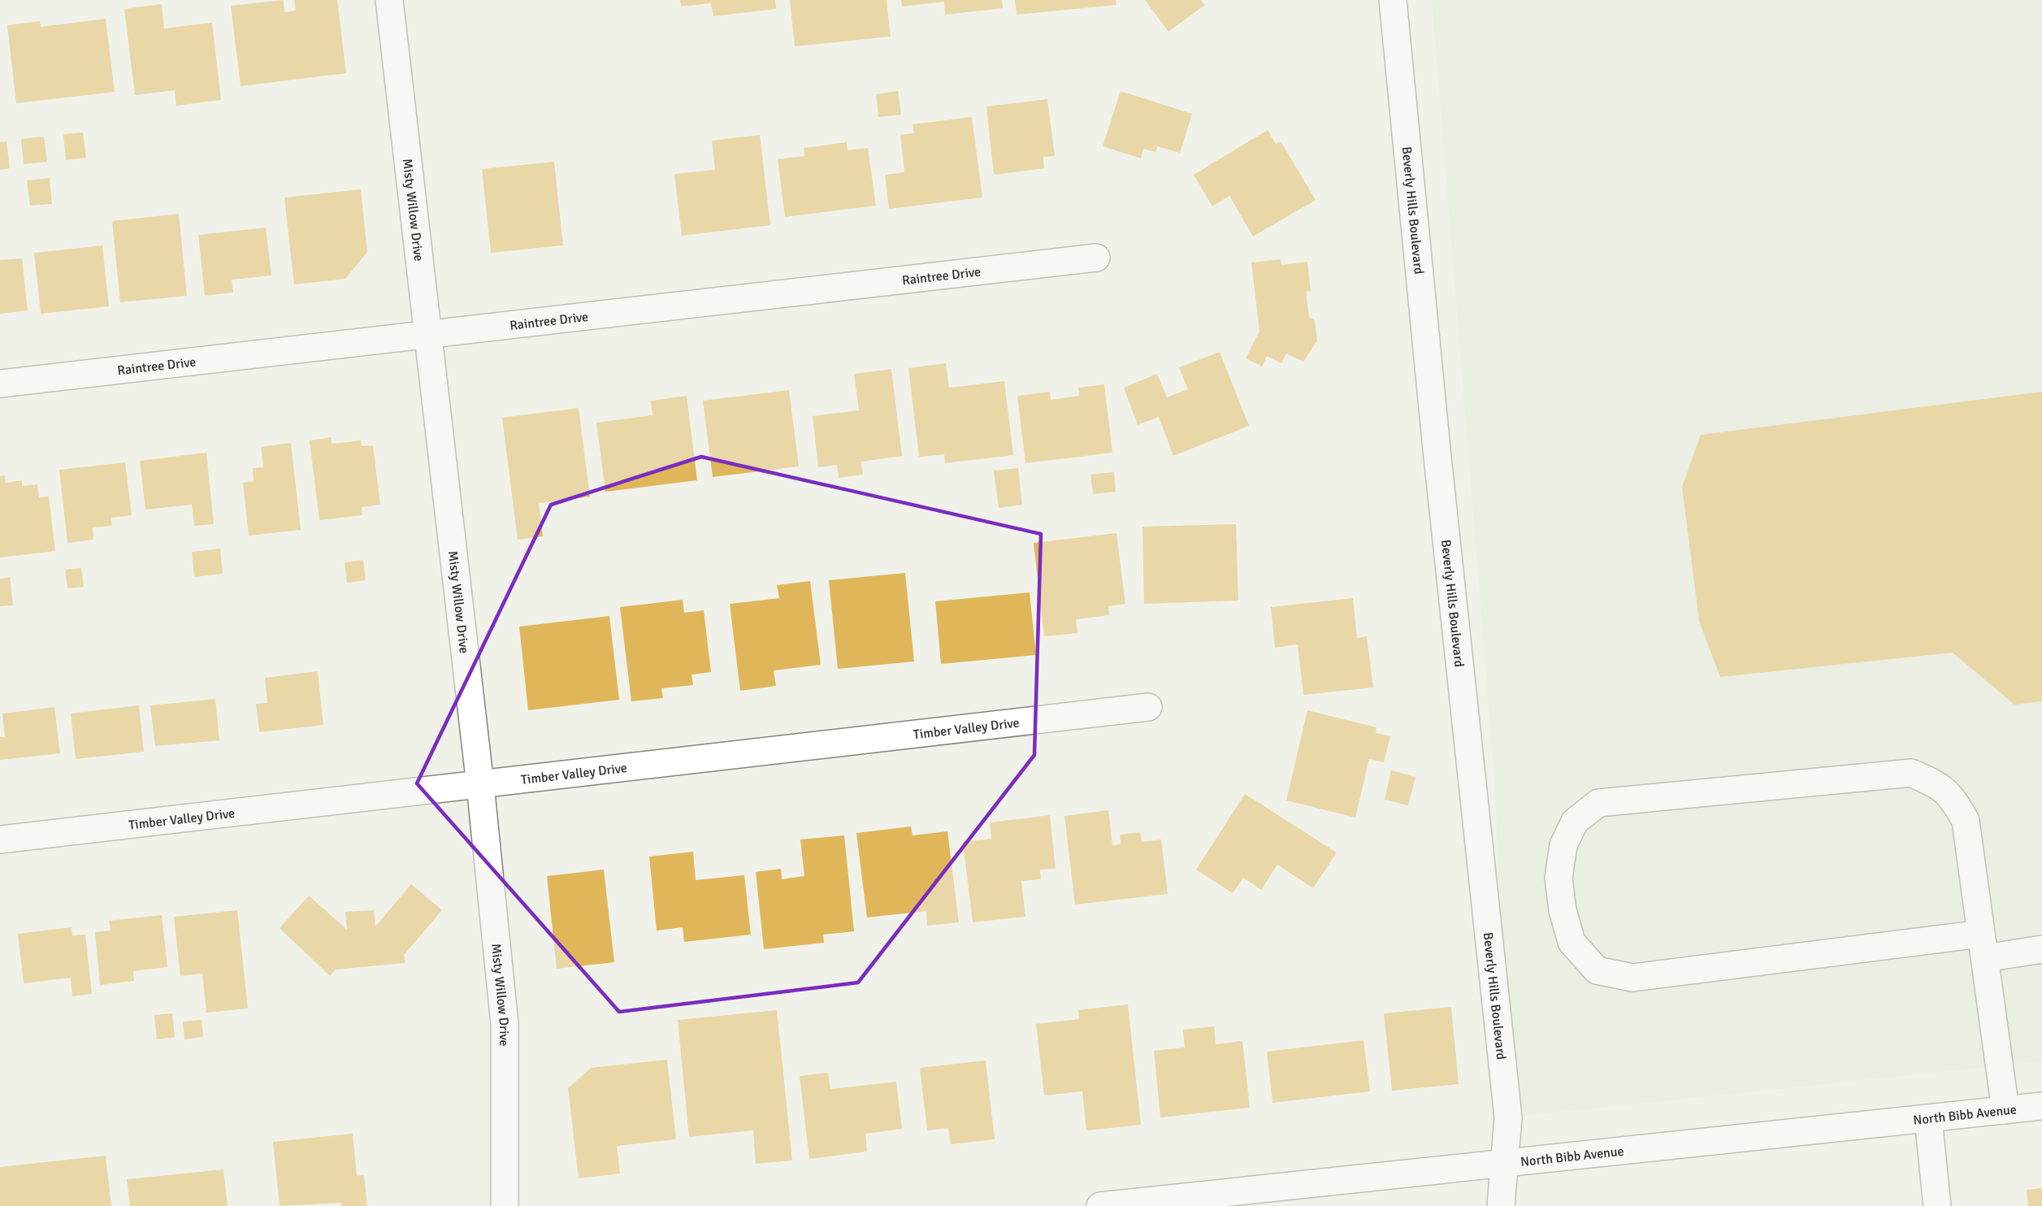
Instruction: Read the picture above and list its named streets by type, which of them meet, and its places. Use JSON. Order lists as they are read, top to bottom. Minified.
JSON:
{"streets":{"street":["Misty Willow Drive","Beverly Hills Boulevard","Raintree Drive","Timber Valley Drive","North Bibb Avenue"]},"crossings":[["Misty Willow Drive","Raintree Drive"],["Misty Willow Drive","Timber Valley Drive"],["Beverly Hills Boulevard","North Bibb Avenue"]]}
